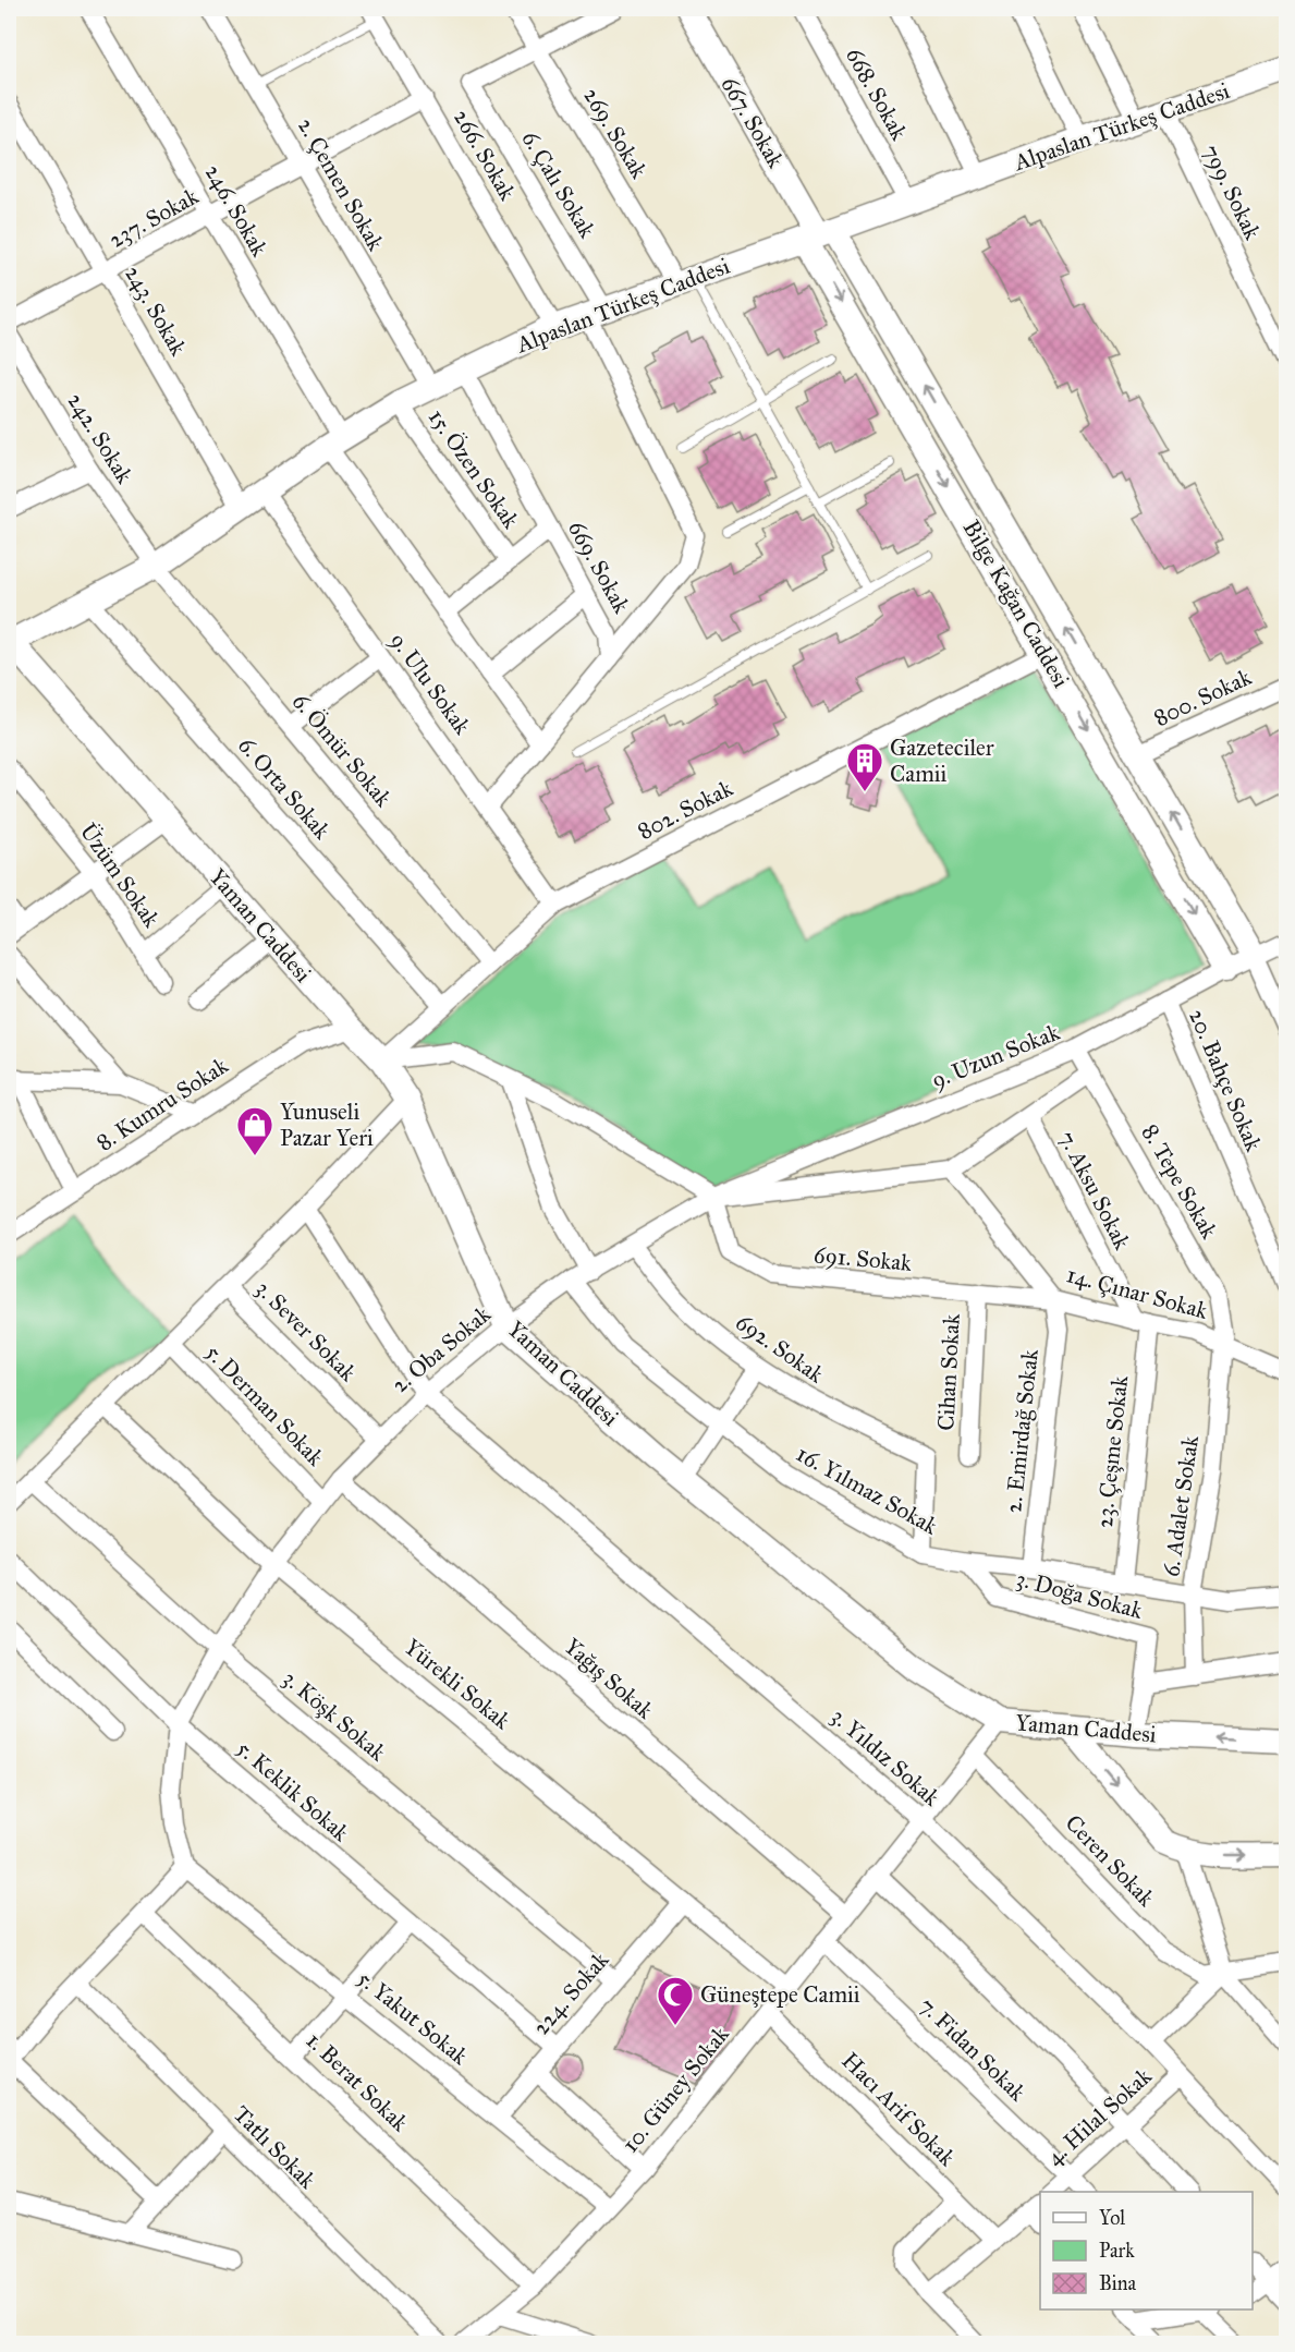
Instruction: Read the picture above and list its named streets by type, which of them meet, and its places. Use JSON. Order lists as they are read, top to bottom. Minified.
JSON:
{"streets":{"main road":["667. Sokak","Alpaslan Türkeş Caddesi","Bilge Kağan Caddesi","Yaman Caddesi"],"street":["668. Sokak","269. Sokak","266. Sokak","2. Çemen Sokak","6. Çalı Sokak","799. Sokak","246. Sokak","237. Sokak","243. Sokak","242. Sokak","15. Özen Sokak","669. Sokak","9. Ulu Sokak","800. Sokak","6. Ömür Sokak","6. Orta Sokak","802. Sokak","Üzüm Sokak","9. Uzun Sokak","20. Bahçe Sokak","8. Kumru Sokak","8. Tepe Sokak","7. Aksu Sokak","691. Sokak","14. Çınar Sokak","3. Sever Sokak","692. Sokak","2. Oba Sokak","Cihan Sokak","5. Derman Sokak","2. Emirdağ Sokak","23. Çeşme Sokak","16. Yılmaz Sokak","6. Adalet Sokak","3. Doğa Sokak","Yağış Sokak","Yürekli Sokak","3. Köşk Sokak","3. Yıldız Sokak","5. Keklik Sokak","Ceren Sokak","224. Sokak","5. Yakut Sokak","7. Fidan Sokak","1. Berat Sokak","10. Güney Sokak","Hacı Arif Sokak","4. Hilal Sokak","Tatlı Sokak"]},"crossings":[["668. Sokak","Alpaslan Türkeş Caddesi"],["667. Sokak","Alpaslan Türkeş Caddesi"],["667. Sokak","Bilge Kağan Caddesi"],["Alpaslan Türkeş Caddesi","269. Sokak"],["Alpaslan Türkeş Caddesi","266. Sokak"],["Alpaslan Türkeş Caddesi","2. Çemen Sokak"],["Alpaslan Türkeş Caddesi","6. Çalı Sokak"],["Alpaslan Türkeş Caddesi","799. Sokak"],["Alpaslan Türkeş Caddesi","246. Sokak"],["Alpaslan Türkeş Caddesi","243. Sokak"],["Alpaslan Türkeş Caddesi","242. Sokak"],["Alpaslan Türkeş Caddesi","15. Özen Sokak"],["Alpaslan Türkeş Caddesi","669. Sokak"],["Alpaslan Türkeş Caddesi","Bilge Kağan Caddesi"],["Alpaslan Türkeş Caddesi","9. Ulu Sokak"],["Alpaslan Türkeş Caddesi","6. Ömür Sokak"],["Alpaslan Türkeş Caddesi","6. Orta Sokak"],["Alpaslan Türkeş Caddesi","Yaman Caddesi"],["269. Sokak","6. Çalı Sokak"],["266. Sokak","237. Sokak"],["2. Çemen Sokak","237. Sokak"],["6. Çalı Sokak","669. Sokak"],["246. Sokak","237. Sokak"],["246. Sokak","15. Özen Sokak"],["237. Sokak","243. Sokak"],["242. Sokak","6. Ömür Sokak"],["15. Özen Sokak","669. Sokak"],["Bilge Kağan Caddesi","800. Sokak"],["Bilge Kağan Caddesi","802. Sokak"],["Bilge Kağan Caddesi","9. Uzun Sokak"],["9. Ulu Sokak","802. Sokak"],["6. Ömür Sokak","802. Sokak"],["6. Orta Sokak","802. Sokak"],["802. Sokak","Yaman Caddesi"],["Yaman Caddesi","8. Kumru Sokak"],["Yaman Caddesi","2. Oba Sokak"],["Yaman Caddesi","10. Güney Sokak"],["9. Uzun Sokak","20. Bahçe Sokak"],["9. Uzun Sokak","8. Tepe Sokak"],["9. Uzun Sokak","691. Sokak"],["9. Uzun Sokak","2. Oba Sokak"],["8. Tepe Sokak","14. Çınar Sokak"],["8. Tepe Sokak","6. Adalet Sokak"],["7. Aksu Sokak","14. Çınar Sokak"],["7. Aksu Sokak","23. Çeşme Sokak"],["691. Sokak","14. Çınar Sokak"],["691. Sokak","2. Oba Sokak"],["691. Sokak","Cihan Sokak"],["691. Sokak","2. Emirdağ Sokak"],["14. Çınar Sokak","2. Emirdağ Sokak"],["14. Çınar Sokak","23. Çeşme Sokak"],["14. Çınar Sokak","6. Adalet Sokak"],["3. Sever Sokak","2. Oba Sokak"],["692. Sokak","2. Oba Sokak"],["692. Sokak","16. Yılmaz Sokak"],["2. Oba Sokak","5. Derman Sokak"],["2. Oba Sokak","16. Yılmaz Sokak"],["2. Oba Sokak","Yağış Sokak"],["2. Oba Sokak","Yürekli Sokak"],["2. Oba Sokak","3. Köşk Sokak"],["2. Oba Sokak","3. Yıldız Sokak"],["2. Oba Sokak","5. Keklik Sokak"],["2. Emirdağ Sokak","16. Yılmaz Sokak"],["23. Çeşme Sokak","16. Yılmaz Sokak"],["16. Yılmaz Sokak","6. Adalet Sokak"],["16. Yılmaz Sokak","3. Doğa Sokak"],["Yağış Sokak","10. Güney Sokak"],["Yürekli Sokak","224. Sokak"],["Yürekli Sokak","10. Güney Sokak"],["3. Köşk Sokak","224. Sokak"],["3. Yıldız Sokak","10. Güney Sokak"],["3. Yıldız Sokak","4. Hilal Sokak"],["5. Keklik Sokak","224. Sokak"],["Ceren Sokak","10. Güney Sokak"],["224. Sokak","5. Yakut Sokak"],["5. Yakut Sokak","10. Güney Sokak"],["7. Fidan Sokak","10. Güney Sokak"],["7. Fidan Sokak","4. Hilal Sokak"],["1. Berat Sokak","10. Güney Sokak"],["10. Güney Sokak","Hacı Arif Sokak"]],"places":{"building":["Gazeteciler Camii"],"shop":["Yunuseli Pazar Yeri"],"mosque":["Güneştepe Camii"]},"legend":["Yol","Park","Bina"]}
